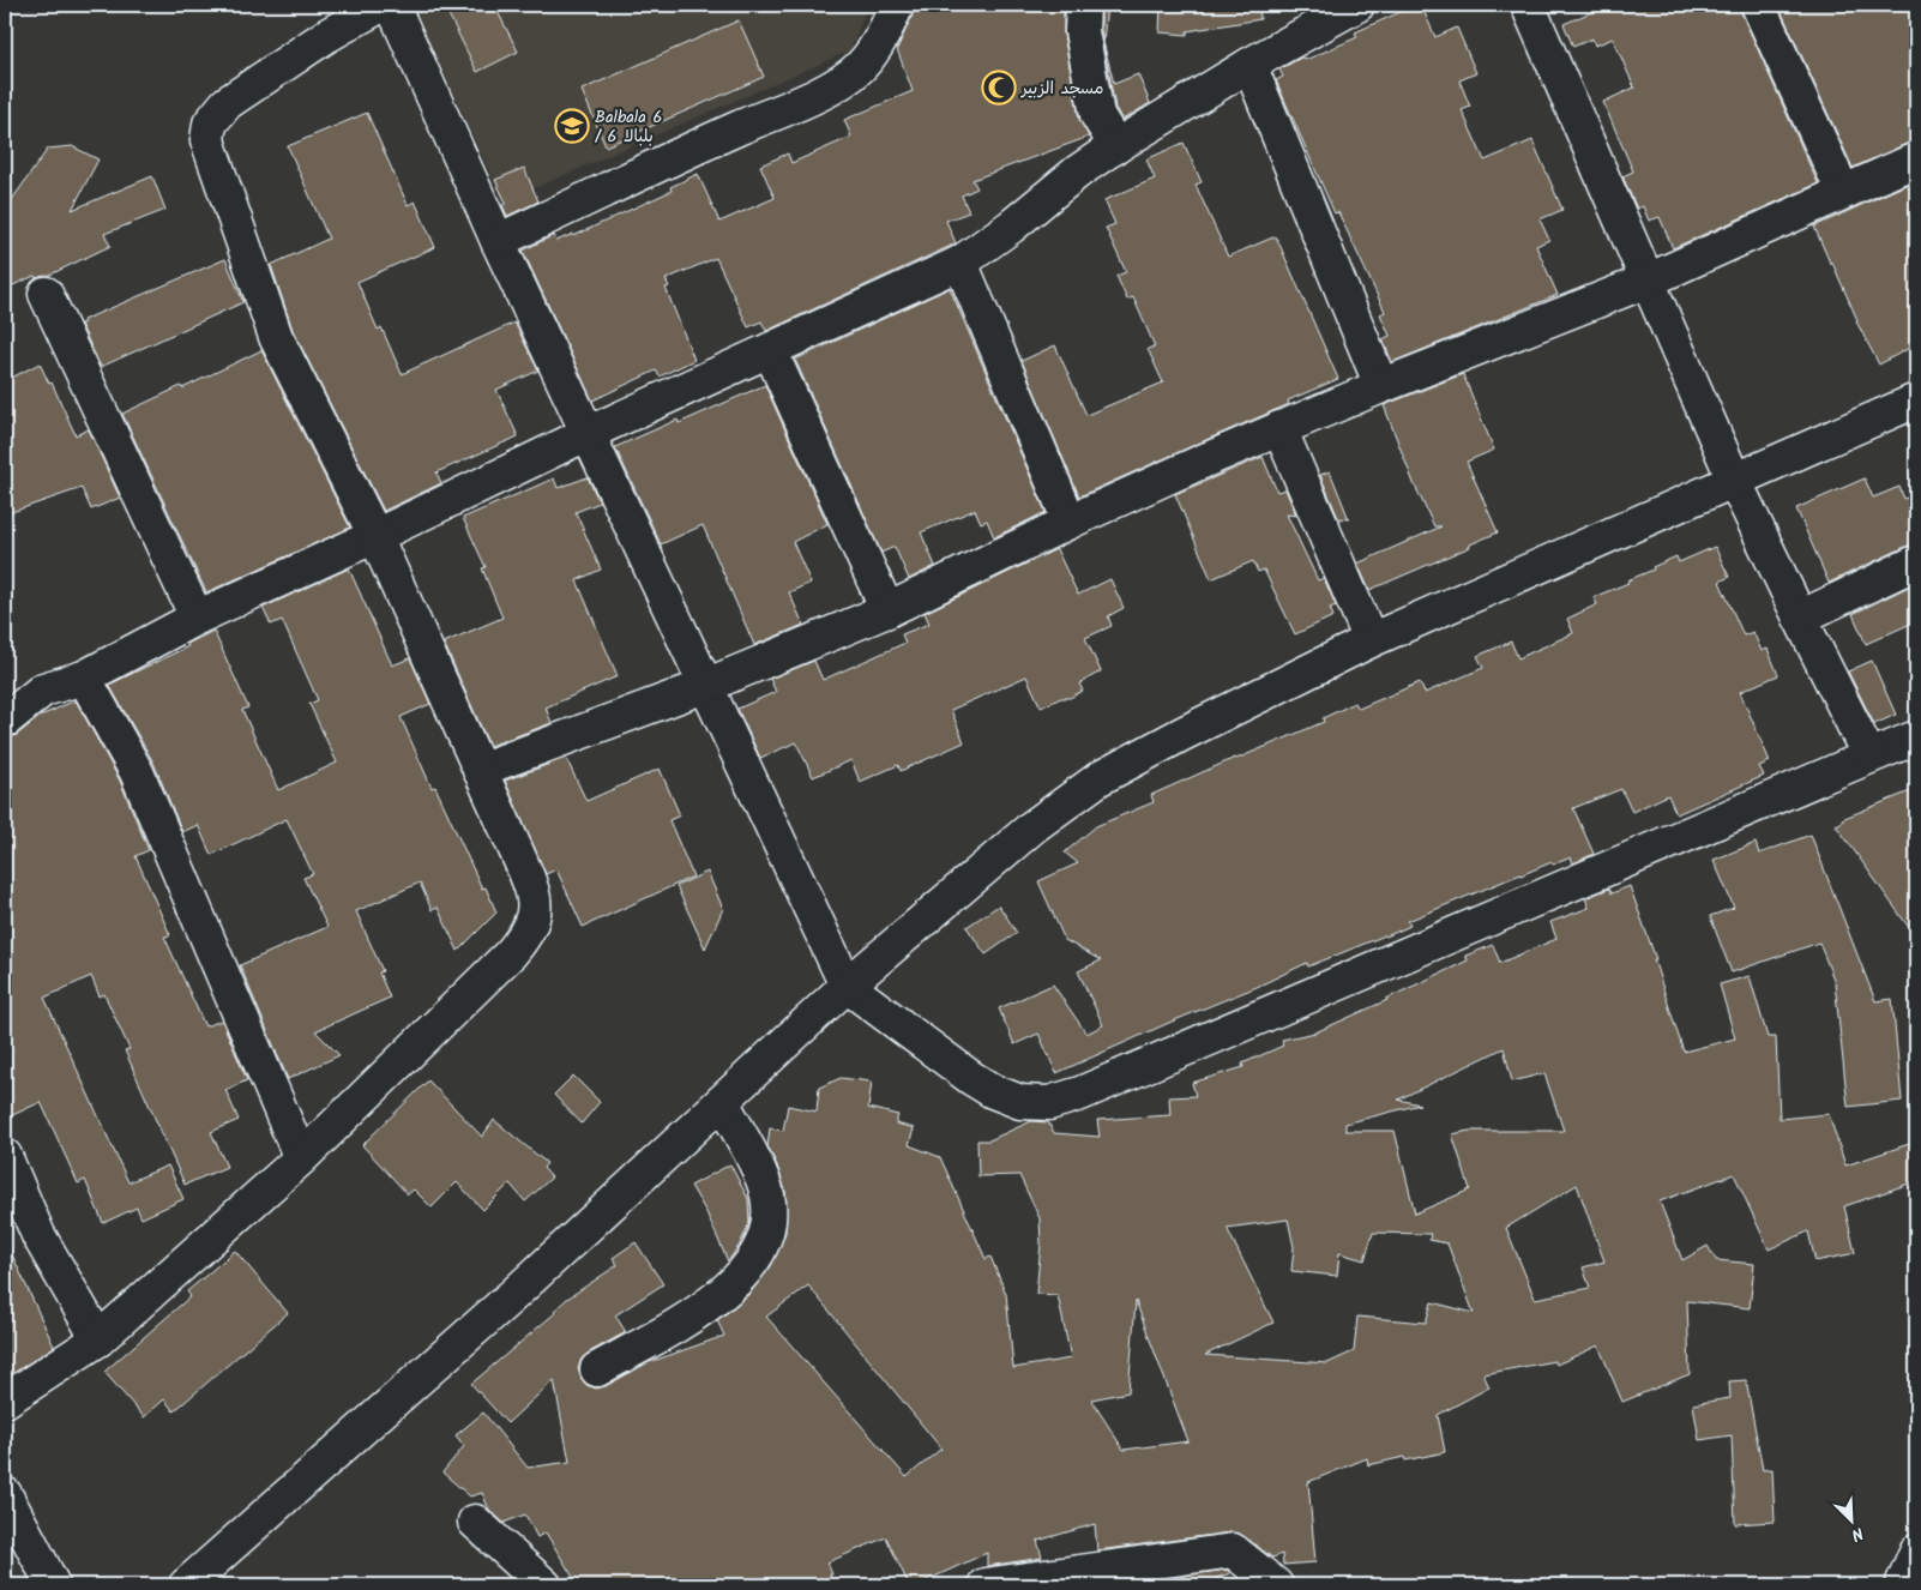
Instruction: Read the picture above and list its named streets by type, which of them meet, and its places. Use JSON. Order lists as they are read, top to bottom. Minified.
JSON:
{"places":{"mosque":["مسجد الزبير"],"school or university":["Balbala 6 / بلبالا 6"]},"north":"bottom right"}
